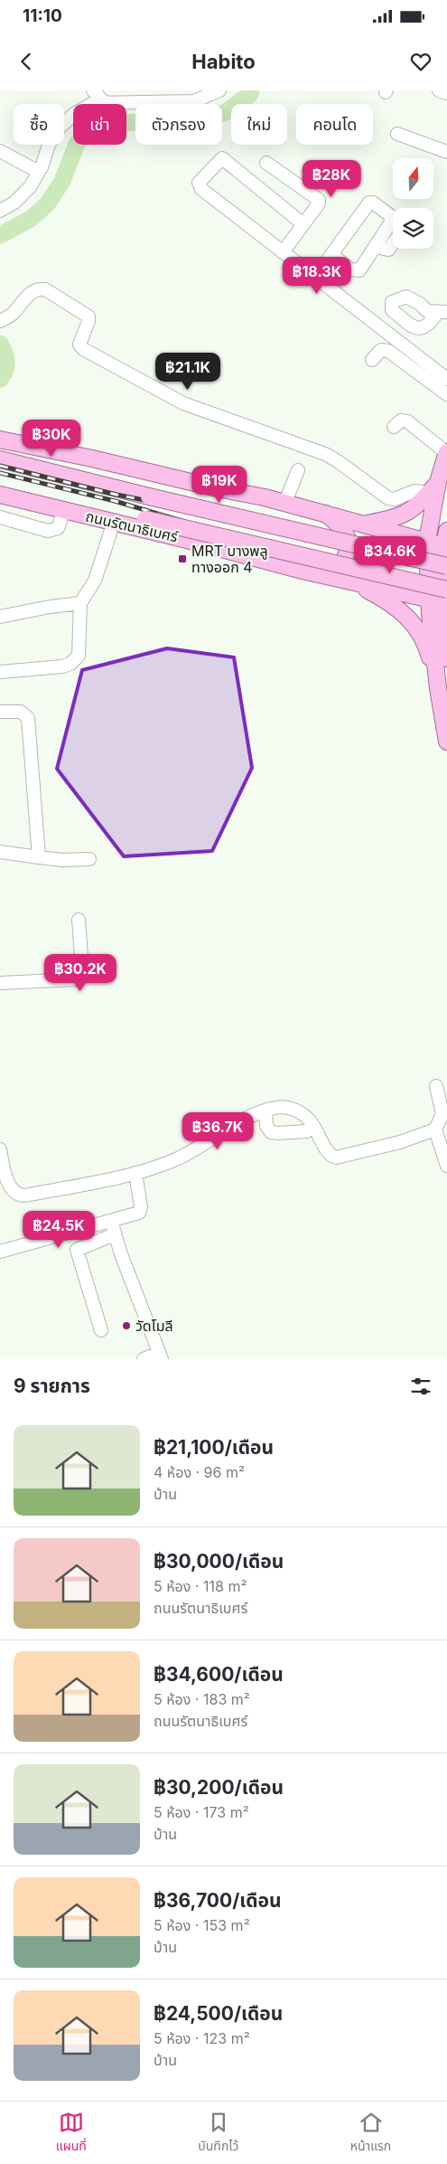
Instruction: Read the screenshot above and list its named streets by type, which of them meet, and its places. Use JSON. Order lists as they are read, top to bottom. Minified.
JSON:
{"streets":{"main road":["ถนนรัตนาธิเบศร์"]},"places":{"transit":["MRT บางพลู ทางออก 4"],"other":["วัดโมลี"]},"north":"top","page":{"status":"11:10","header":"Habito","chip":["ซื้อ","เช่า","ตัวกรอง","ใหม่","คอนโด"],"price":["฿28K","฿18.3K","฿21.1K","฿30K","฿19K","฿34.6K","฿30.2K","฿36.7K","฿24.5K"],"heading":"9 รายการ","list":[{"name":"฿21,100/เดือน","note":"4 ห้อง · 96 m² · บ้าน"},{"name":"฿30,000/เดือน","note":"5 ห้อง · 118 m² · ถนนรัตนาธิเบศร์"},{"name":"฿34,600/เดือน","note":"5 ห้อง · 183 m² · ถนนรัตนาธิเบศร์"},{"name":"฿30,200/เดือน","note":"5 ห้อง · 173 m² · บ้าน"},{"name":"฿36,700/เดือน","note":"5 ห้อง · 153 m² · บ้าน"},{"name":"฿24,500/เดือน","note":"5 ห้อง · 123 m² · บ้าน"}],"tabs":["แผนที่","บันทึกไว้","หน้าแรก"]}}
